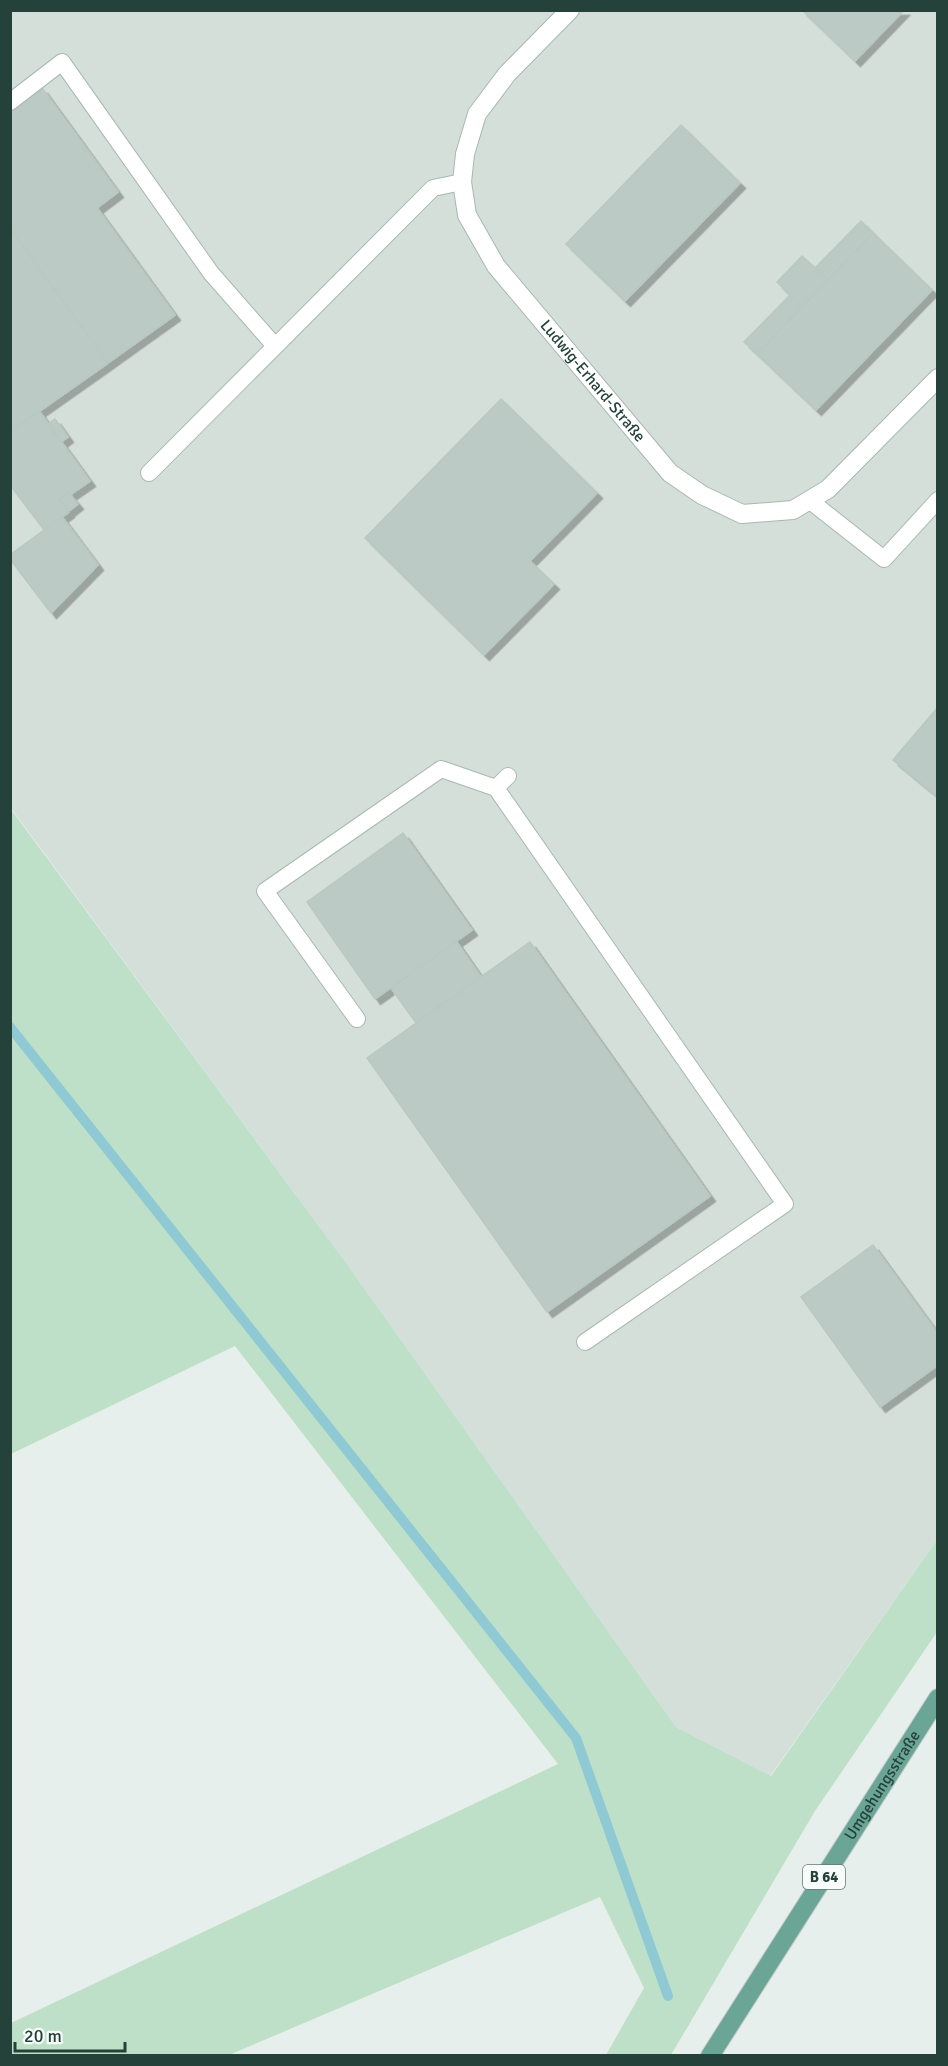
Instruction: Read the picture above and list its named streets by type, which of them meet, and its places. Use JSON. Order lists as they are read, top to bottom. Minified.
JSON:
{"streets":{"main road":["Umgehungsstraße","B 64"],"street":["Ludwig-Erhard-Straße"]},"scale_bar":"20 m"}
